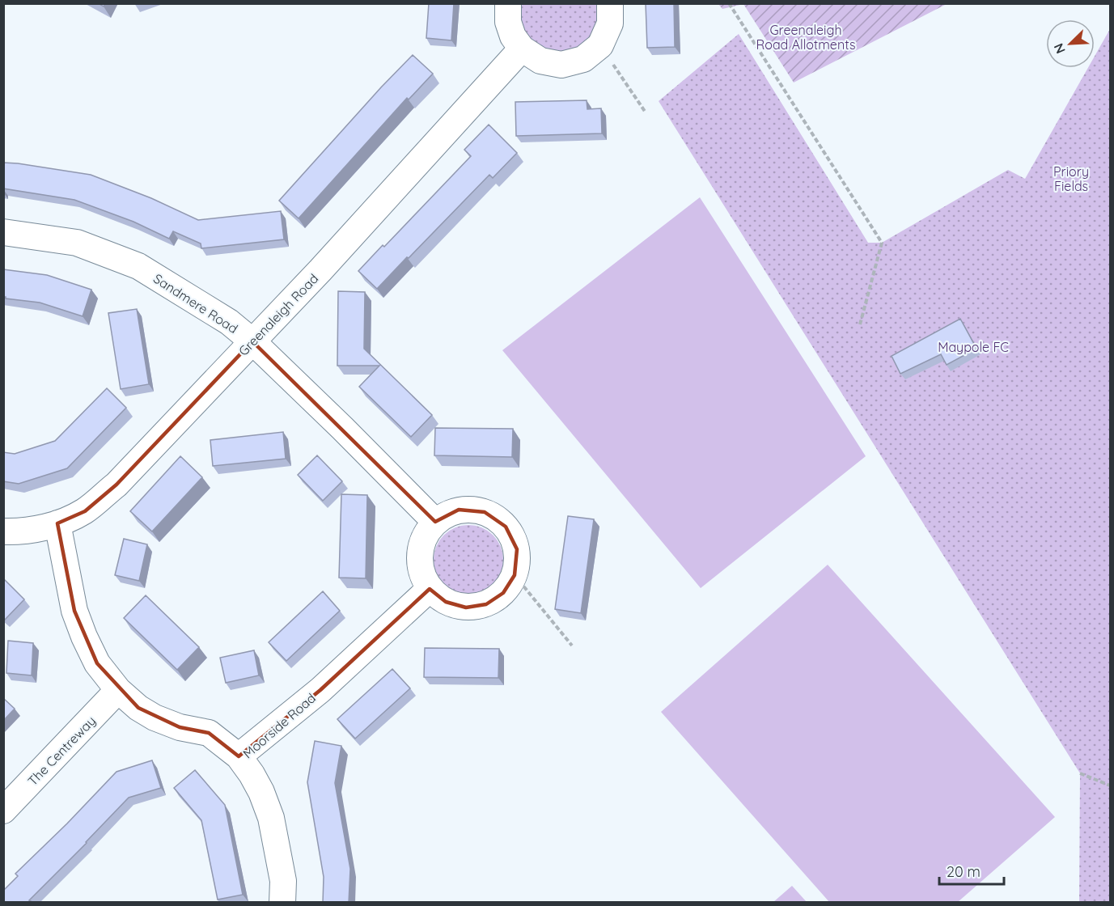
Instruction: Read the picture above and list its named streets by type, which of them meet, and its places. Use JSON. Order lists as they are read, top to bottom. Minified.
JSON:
{"streets":{"street":["Sandmere Road","Greenaleigh Road","Moorside Road","The Centreway"]},"crossings":[["Sandmere Road","Greenaleigh Road"],["Sandmere Road","Moorside Road"]],"parks":["Greenaleigh Road Allotments","Priory Fields","Maypole FC"],"scale_bar":"20 m","north":"bottom left"}
